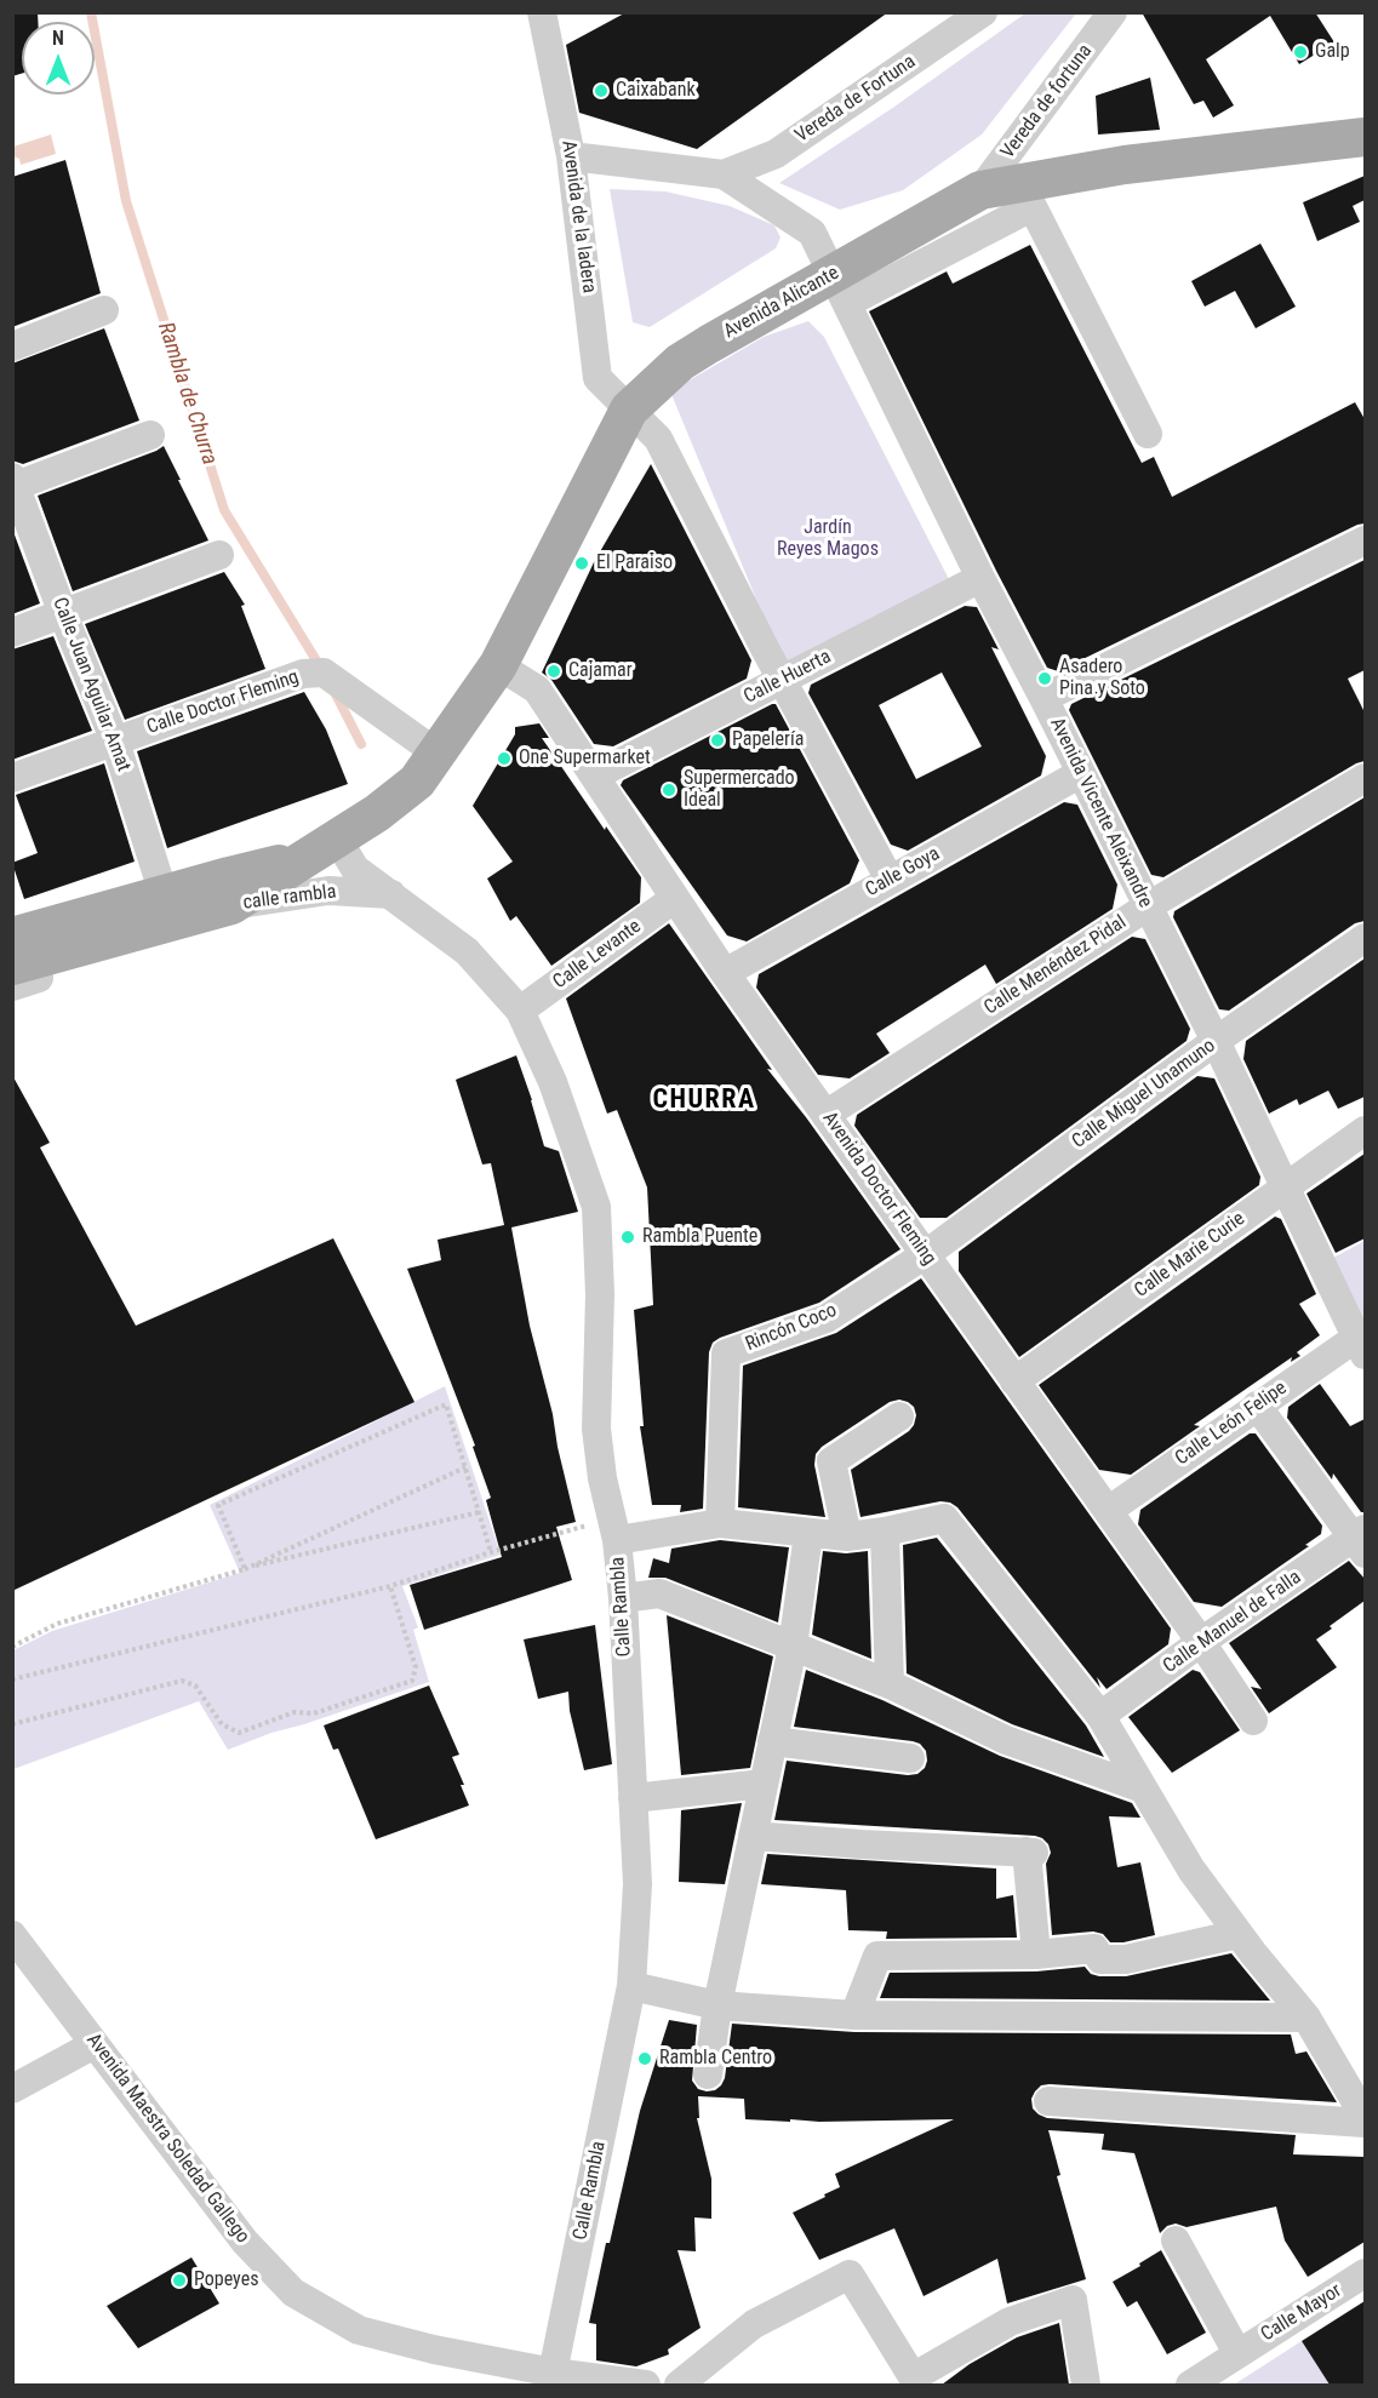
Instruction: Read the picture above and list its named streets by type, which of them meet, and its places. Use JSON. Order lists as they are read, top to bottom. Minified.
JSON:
{"streets":{"main road":["Avenida Alicante"],"street":["Vereda de Fortuna","Vereda de fortuna","Avenida de la ladera","Calle Huerta","Calle Juan Aguilar Amat","Calle Doctor Fleming","Avenida Vicente Aleixandre","Calle Goya","calle rambla","Calle Levante","Calle Menéndez Pidal","Calle Miguel Unamuno","Avenida Doctor Fleming","Calle Marie Curie","Rincón Coco","Calle León Felipe","Calle Rambla","Calle Manuel de Falla","Avenida Maestra Soledad Gallego","Calle Mayor"]},"crossings":[["Vereda de Fortuna","Avenida Vicente Aleixandre"],["Vereda de fortuna","Avenida Alicante"],["Avenida de la ladera","Avenida Alicante"],["Avenida de la ladera","Calle Huerta"],["Avenida de la ladera","Calle Goya"],["Avenida Alicante","Calle Doctor Fleming"],["Avenida Alicante","Avenida Vicente Aleixandre"],["Avenida Alicante","calle rambla"],["Avenida Alicante","Avenida Doctor Fleming"],["Avenida Alicante","Calle Rambla"],["Calle Huerta","Avenida Vicente Aleixandre"],["Calle Huerta","Avenida Doctor Fleming"],["Calle Juan Aguilar Amat","Calle Doctor Fleming"],["Avenida Vicente Aleixandre","Calle Goya"],["Avenida Vicente Aleixandre","Calle Menéndez Pidal"],["Avenida Vicente Aleixandre","Calle Miguel Unamuno"],["Avenida Vicente Aleixandre","Calle Marie Curie"],["Avenida Vicente Aleixandre","Calle León Felipe"],["Calle Goya","Avenida Doctor Fleming"],["calle rambla","Calle Rambla"],["Calle Levante","Avenida Doctor Fleming"],["Calle Levante","Calle Rambla"],["Calle Menéndez Pidal","Avenida Doctor Fleming"],["Calle Miguel Unamuno","Avenida Doctor Fleming"],["Calle Miguel Unamuno","Rincón Coco"],["Avenida Doctor Fleming","Calle Marie Curie"],["Avenida Doctor Fleming","Rincón Coco"],["Avenida Doctor Fleming","Calle León Felipe"],["Avenida Doctor Fleming","Calle Manuel de Falla"],["Calle Rambla","Avenida Maestra Soledad Gallego"]],"districts":["CHURRA"],"water":["Rambla de Churra"],"parks":["Jardín Reyes Magos"],"places":["Galp","Caixabank","El Paraiso","Cajamar","Asadero Pina y Soto","Papelería","One Supermarket","Supermercado Ideal","Rambla Puente","Rambla Centro","Popeyes"],"north":"top"}
